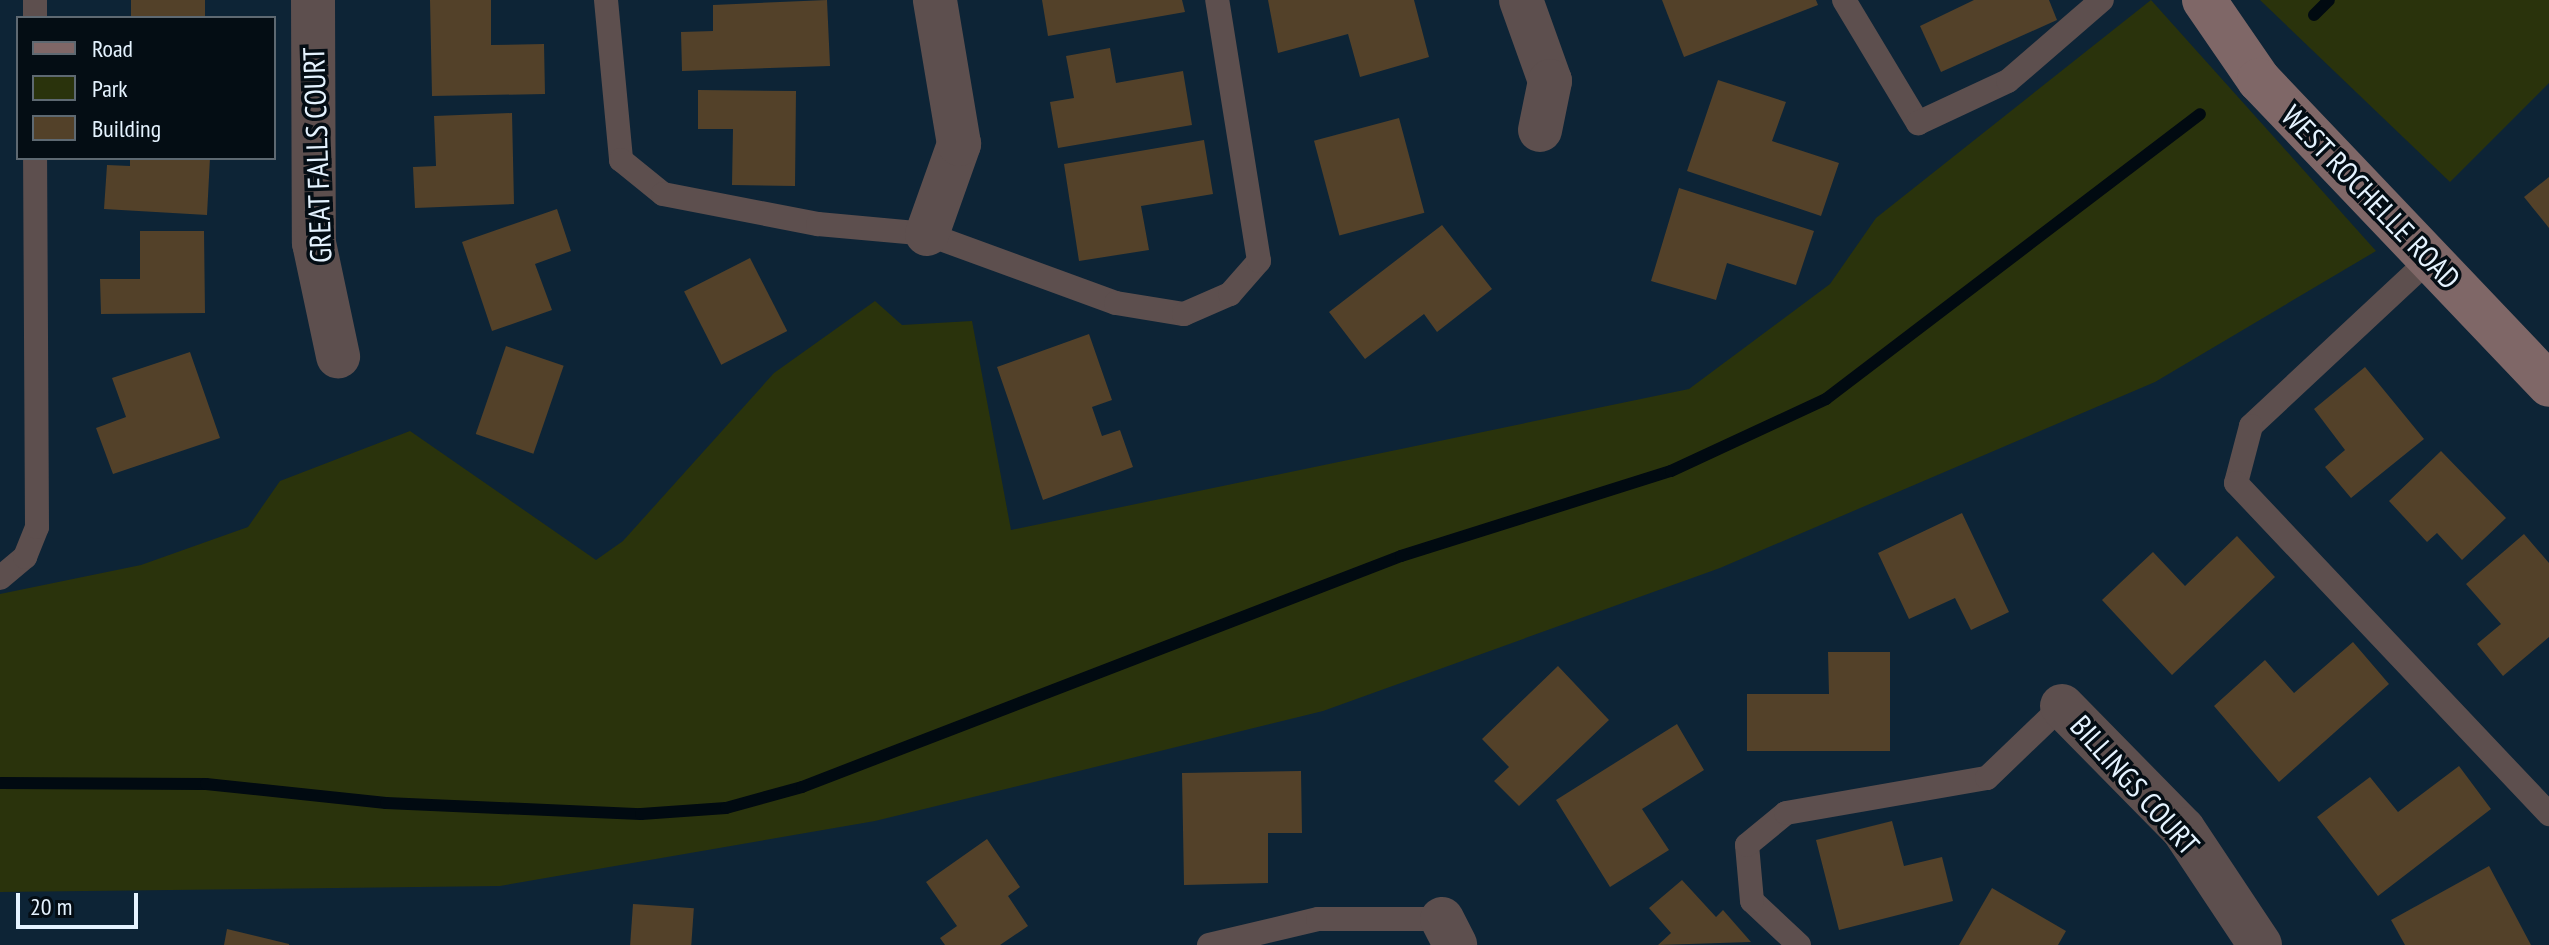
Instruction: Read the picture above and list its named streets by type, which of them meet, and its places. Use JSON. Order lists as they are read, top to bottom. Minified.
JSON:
{"streets":{"street":["GREAT FALLS COURT","WEST ROCHELLE ROAD","BILLINGS COURT"]},"legend":["Road","Park","Building"],"scale_bar":"20 m"}
